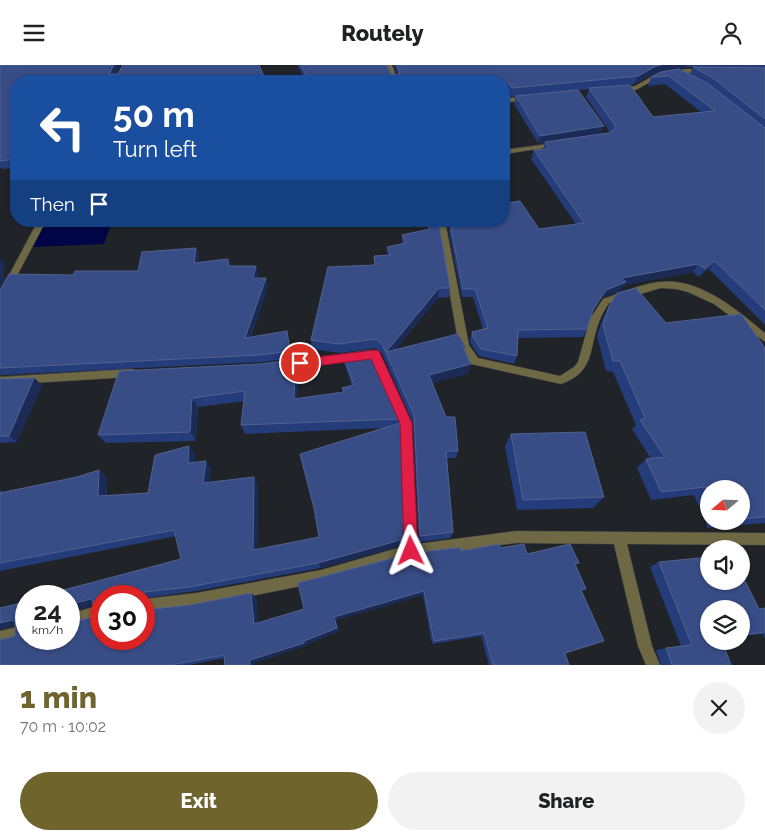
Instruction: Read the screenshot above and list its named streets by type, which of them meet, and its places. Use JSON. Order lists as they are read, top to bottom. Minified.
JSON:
{"north":"left","page":{"header":"Routely","turn":["50 m","Turn left"],"then":"Then","speed":"24 km/h","limit":"30","heading":["1 min","70 m · 10:02"],"buttons":["Exit","Share"]}}
